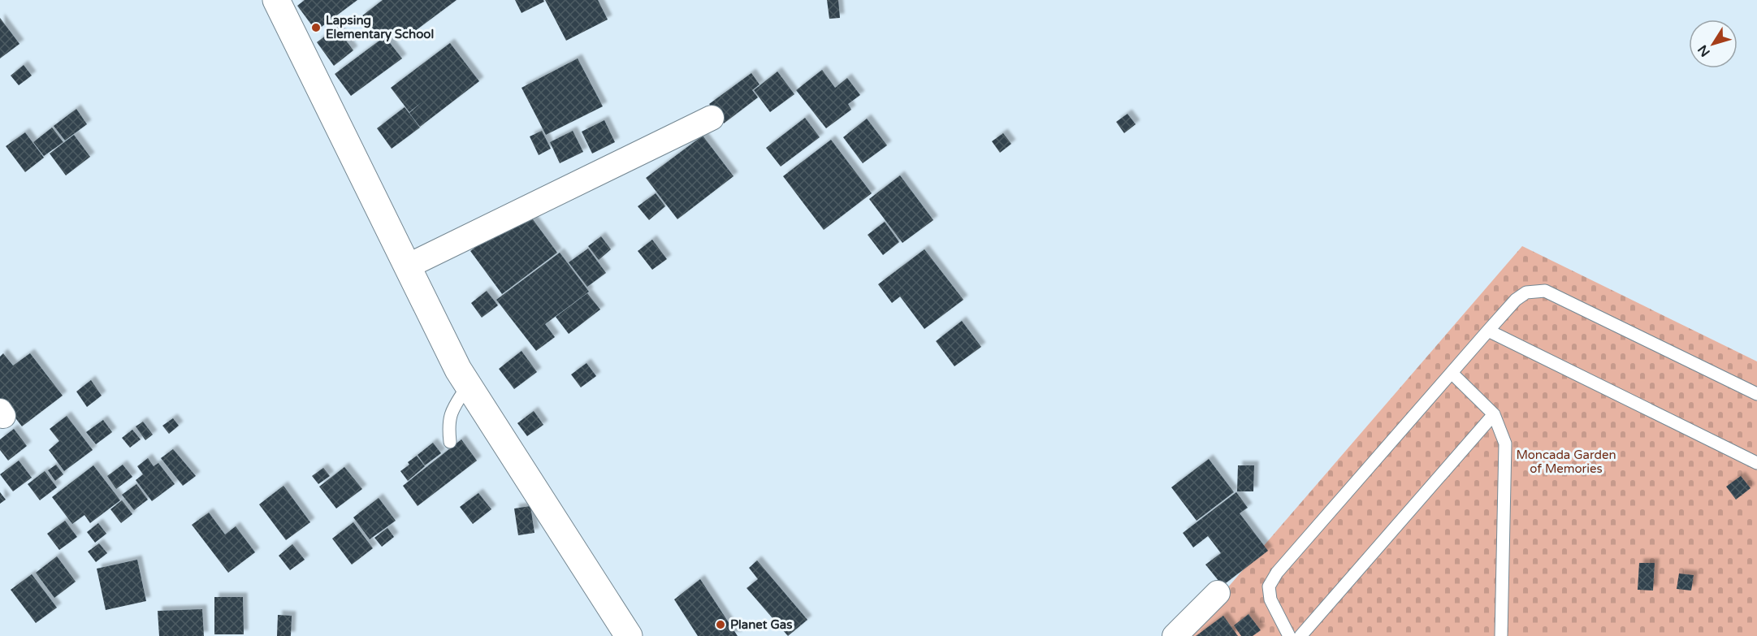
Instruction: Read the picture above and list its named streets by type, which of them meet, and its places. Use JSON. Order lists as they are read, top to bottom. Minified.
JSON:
{"parks":["Moncada Garden of Memories"],"places":["Lapsing Elementary School","Planet Gas"],"north":"bottom left"}
